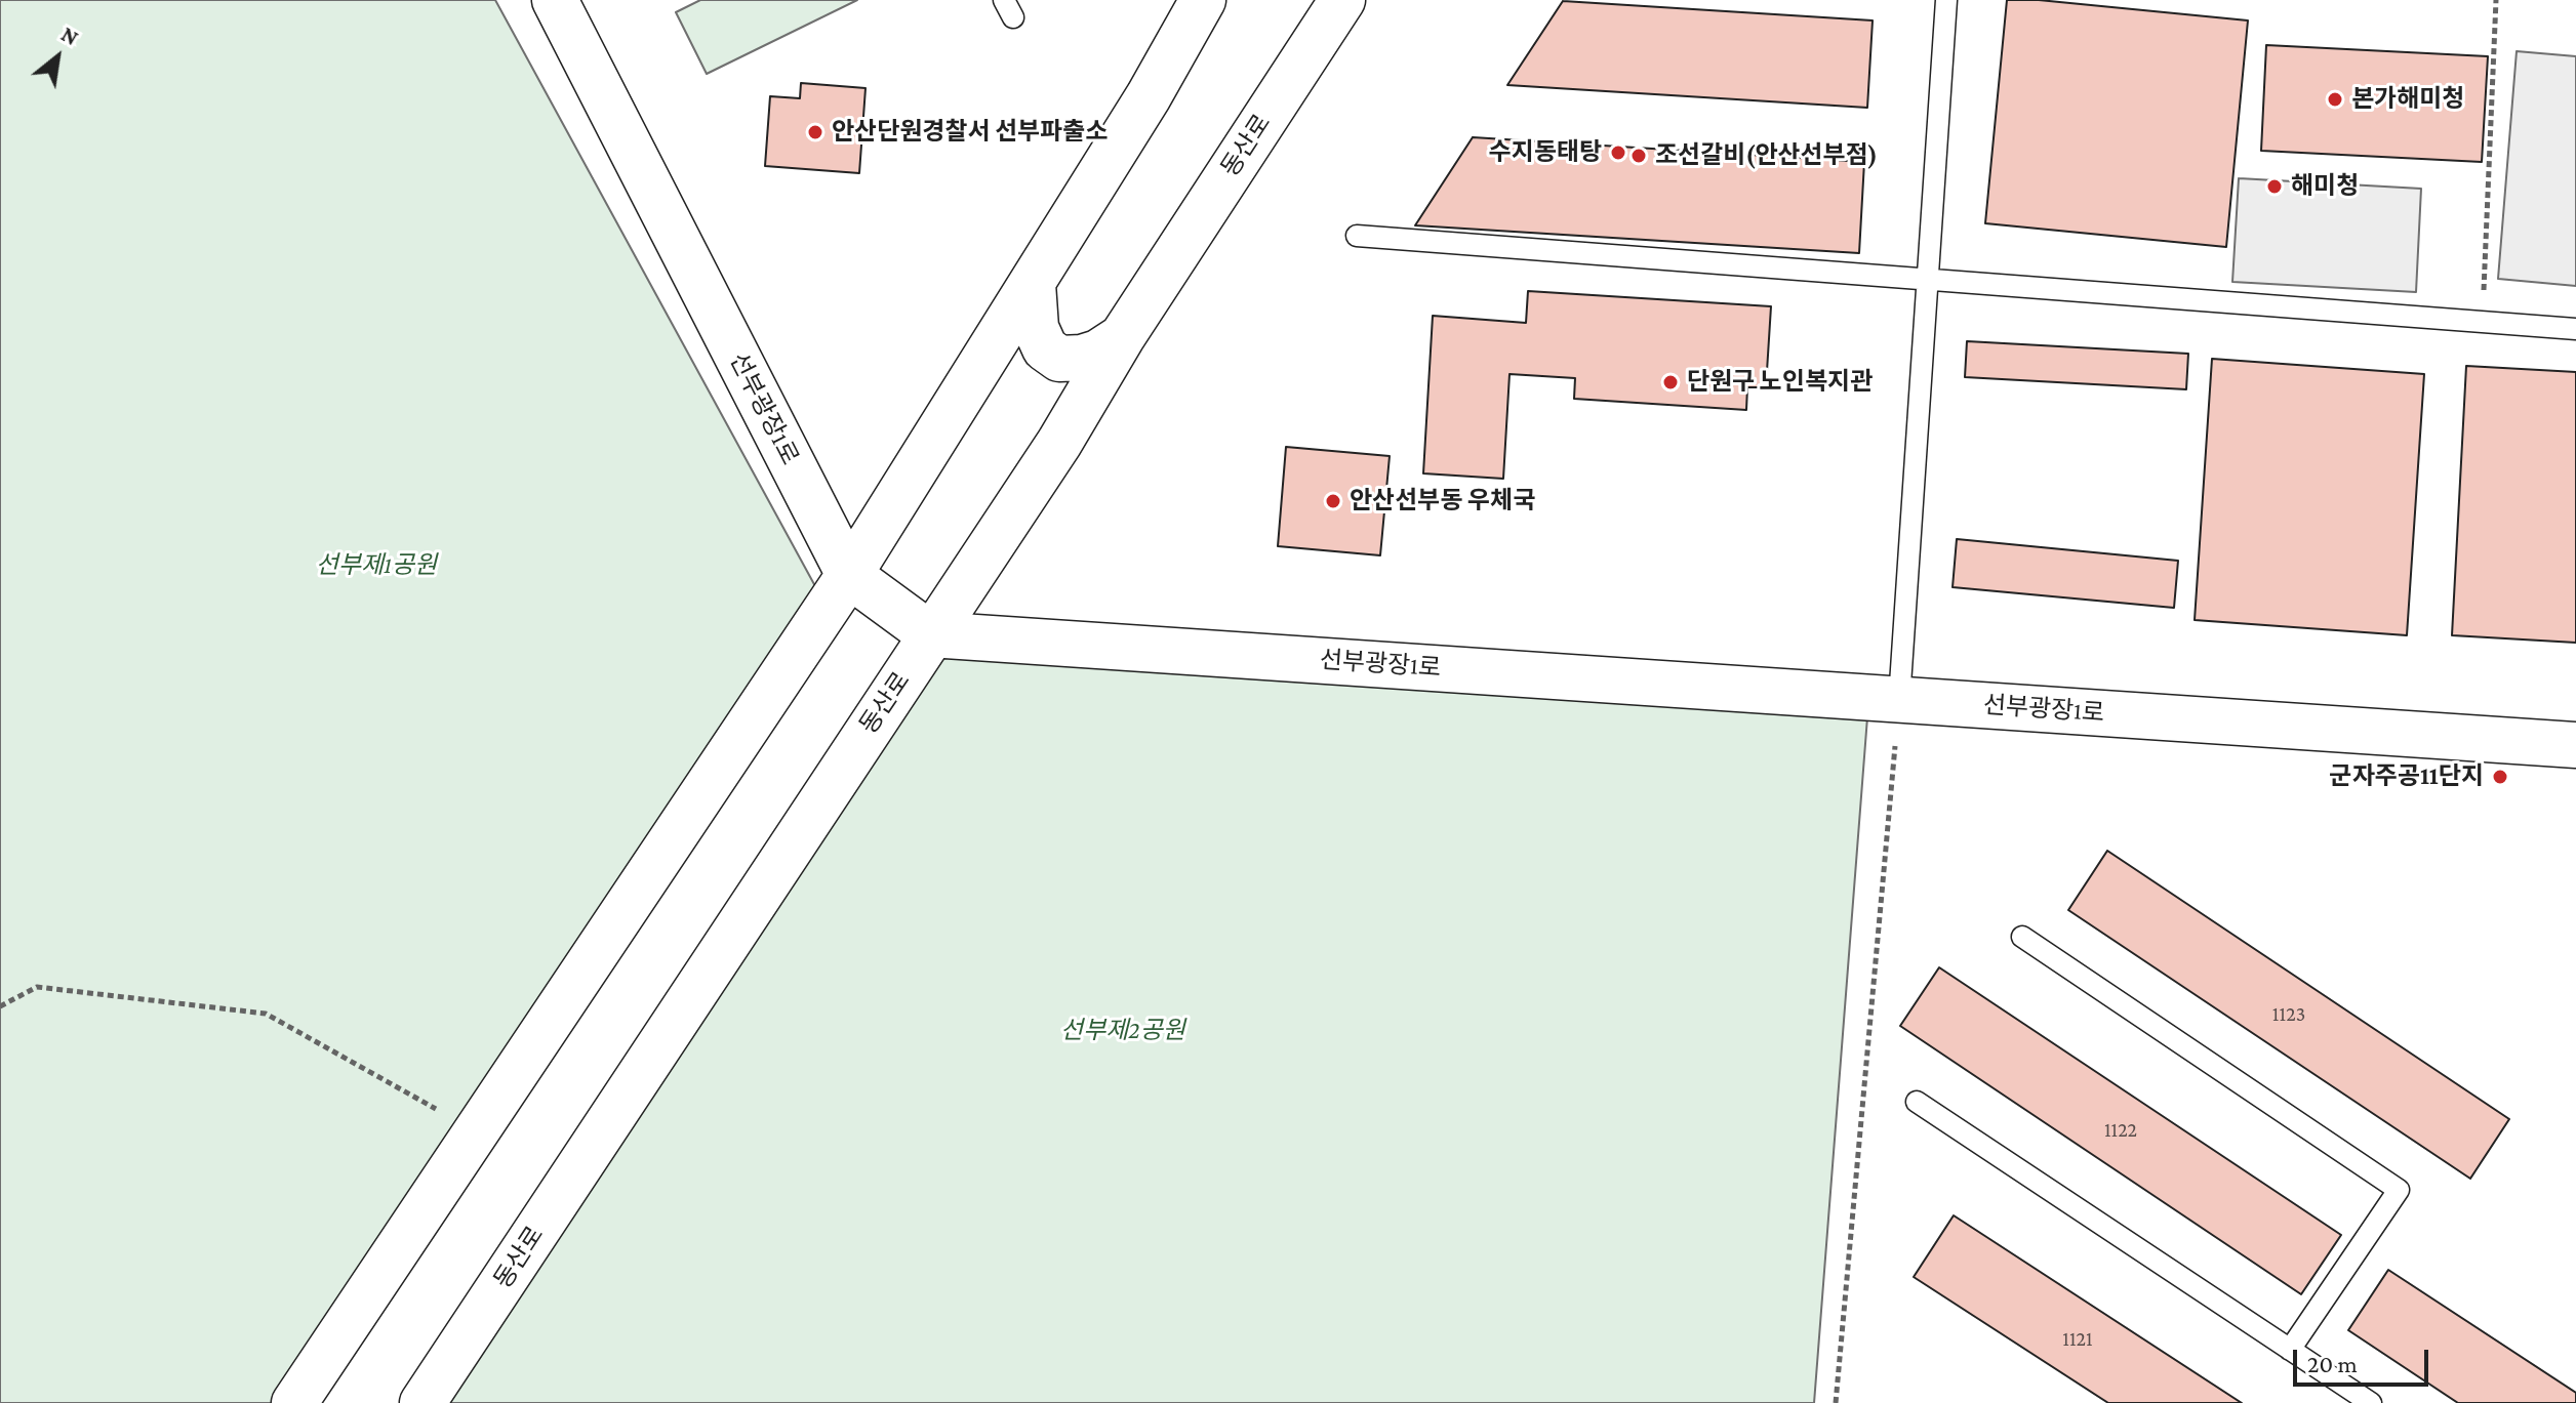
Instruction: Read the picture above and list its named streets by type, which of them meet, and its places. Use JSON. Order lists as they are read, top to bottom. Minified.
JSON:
{"streets":{"street":["동산로","선부광장1로"]},"crossings":[["동산로","선부광장1로"]],"parks":["선부제1공원","선부제2공원"],"places":["본가해미청","안산단원경찰서 선부파출소","수지동태탕","조선갈비(안산선부점)","해미청","단원구 노인복지관","안산선부동 우체국","군자주공11단지"],"house_numbers":["1123","1122","1121"],"scale_bar":"20 m","north":"top right"}
